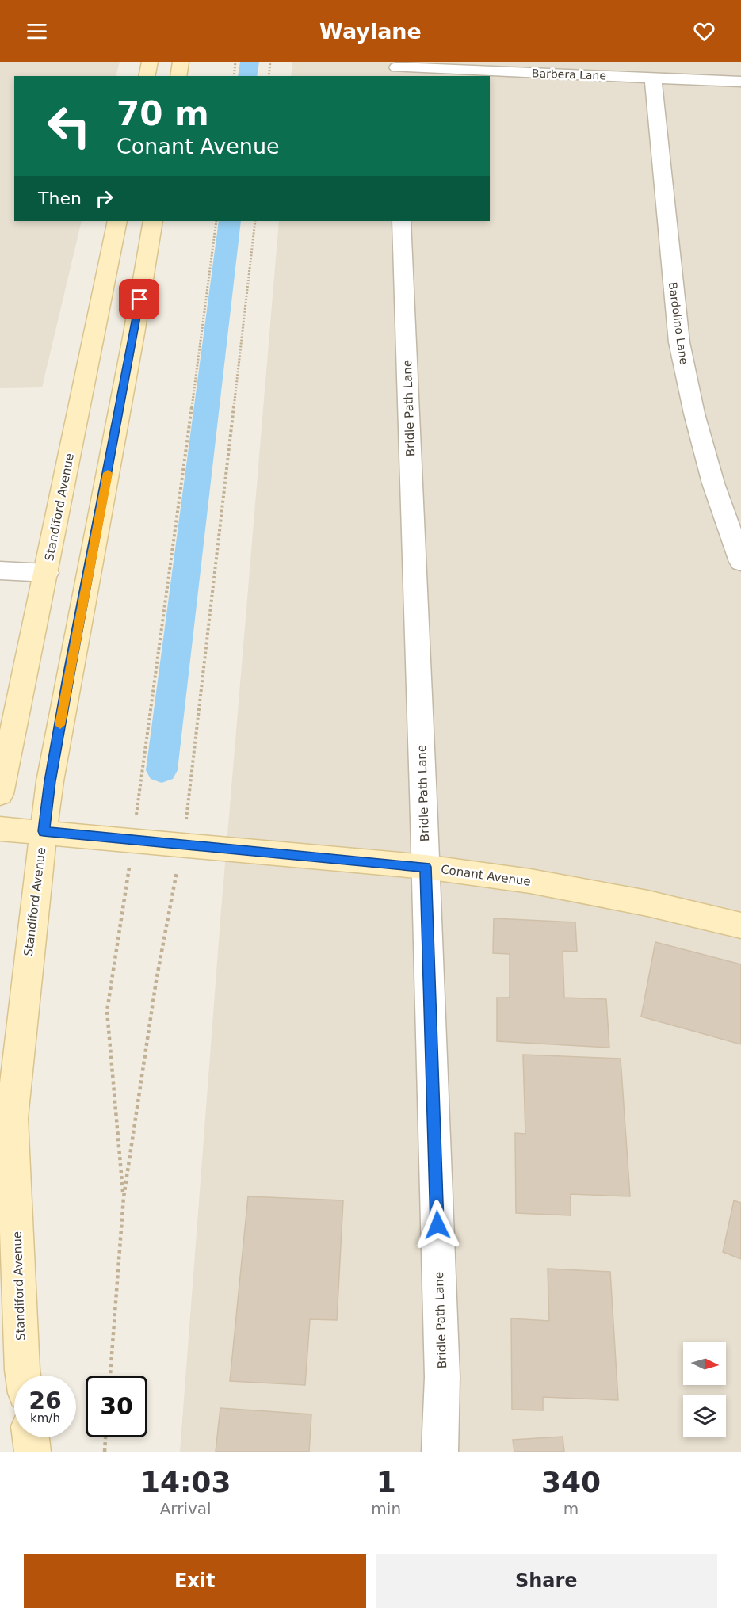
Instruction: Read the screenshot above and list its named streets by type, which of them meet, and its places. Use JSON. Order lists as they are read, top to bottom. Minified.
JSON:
{"streets":{"main road":["Standiford Avenue","Conant Avenue"],"street":["Barbera Lane","Bardolino Lane","Bridle Path Lane"]},"crossings":[["Barbera Lane","Bardolino Lane"],["Bridle Path Lane","Conant Avenue"],["Standiford Avenue","Conant Avenue"]],"north":"right","page":{"header":"Waylane","turn":["70 m","Conant Avenue"],"then":"Then","speed":"26 km/h","limit":"30","eta":["14:03","Arrival","1","min","340","m"],"buttons":["Exit","Share"]}}
